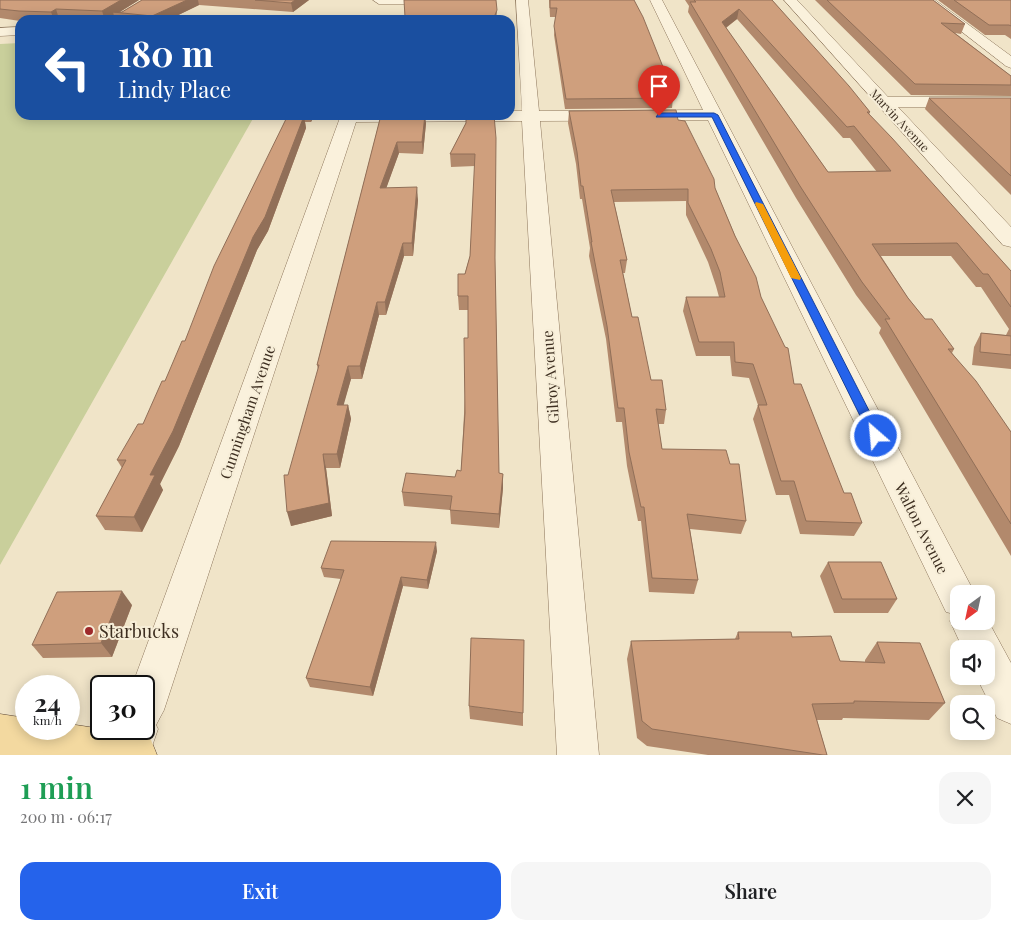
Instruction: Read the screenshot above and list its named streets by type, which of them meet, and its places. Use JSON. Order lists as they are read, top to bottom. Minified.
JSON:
{"streets":{"street":["Marvin Avenue","Gilroy Avenue","Cunningham Avenue","Walton Avenue"]},"places":["Starbucks"],"north":"bottom left","page":{"turn":["180 m","Lindy Place"],"speed":"24 km/h","limit":"30","heading":["1 min","200 m · 06:17"],"buttons":["Exit","Share"]}}
